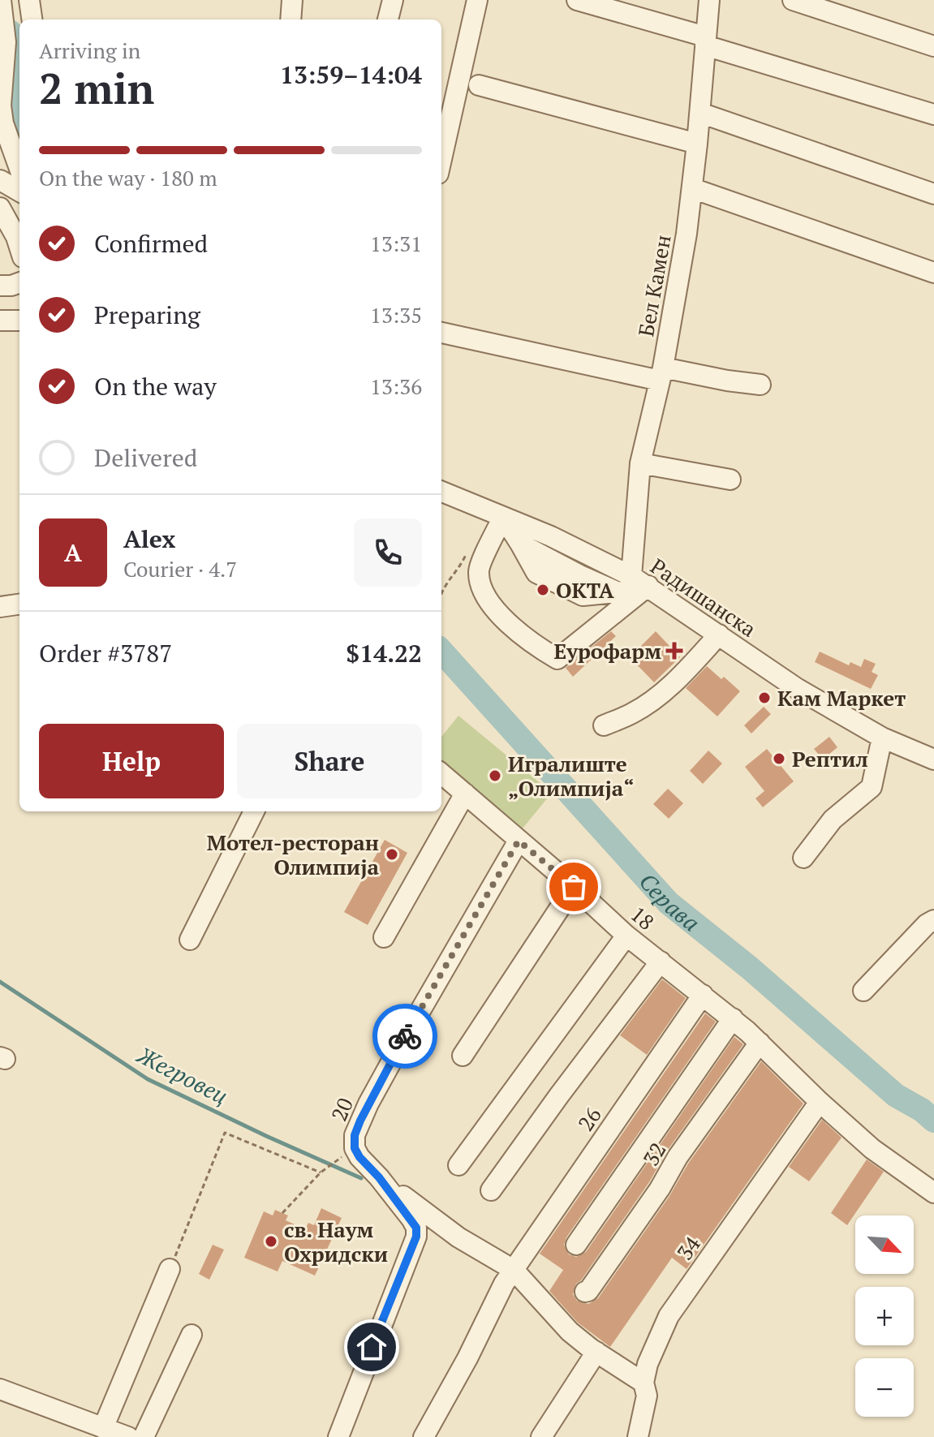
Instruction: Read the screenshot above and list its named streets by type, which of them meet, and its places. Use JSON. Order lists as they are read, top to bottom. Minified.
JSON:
{"streets":{"street":["Бел Камен","Радишанска","18","20","26","32","34"]},"crossings":[["Бел Камен","Радишанска"],["18","20"],["18","26"],["18","32"],["18","34"]],"water":["Серава","Жегровец"],"places":{"other":["OKTA","Кам Маркет","Рептил","Игралиште „Олимпија“","Мотел-ресторан Олимпија","св. Наум Охридски"],"health":["Еурофарм"]},"north":"bottom right","page":{"heading":["2 min","Arriving in","13:59–14:04"],"panel":["Alex","Courier · 4.7","Order #3787","$14.22"],"bar":"On the way · 180 m","list":[["Confirmed","13:31"],["Preparing","13:35"],["On the way","13:36"],"Delivered"],"round":"A","buttons":["Help","Share"],"map_buttons":["+","−"]}}
